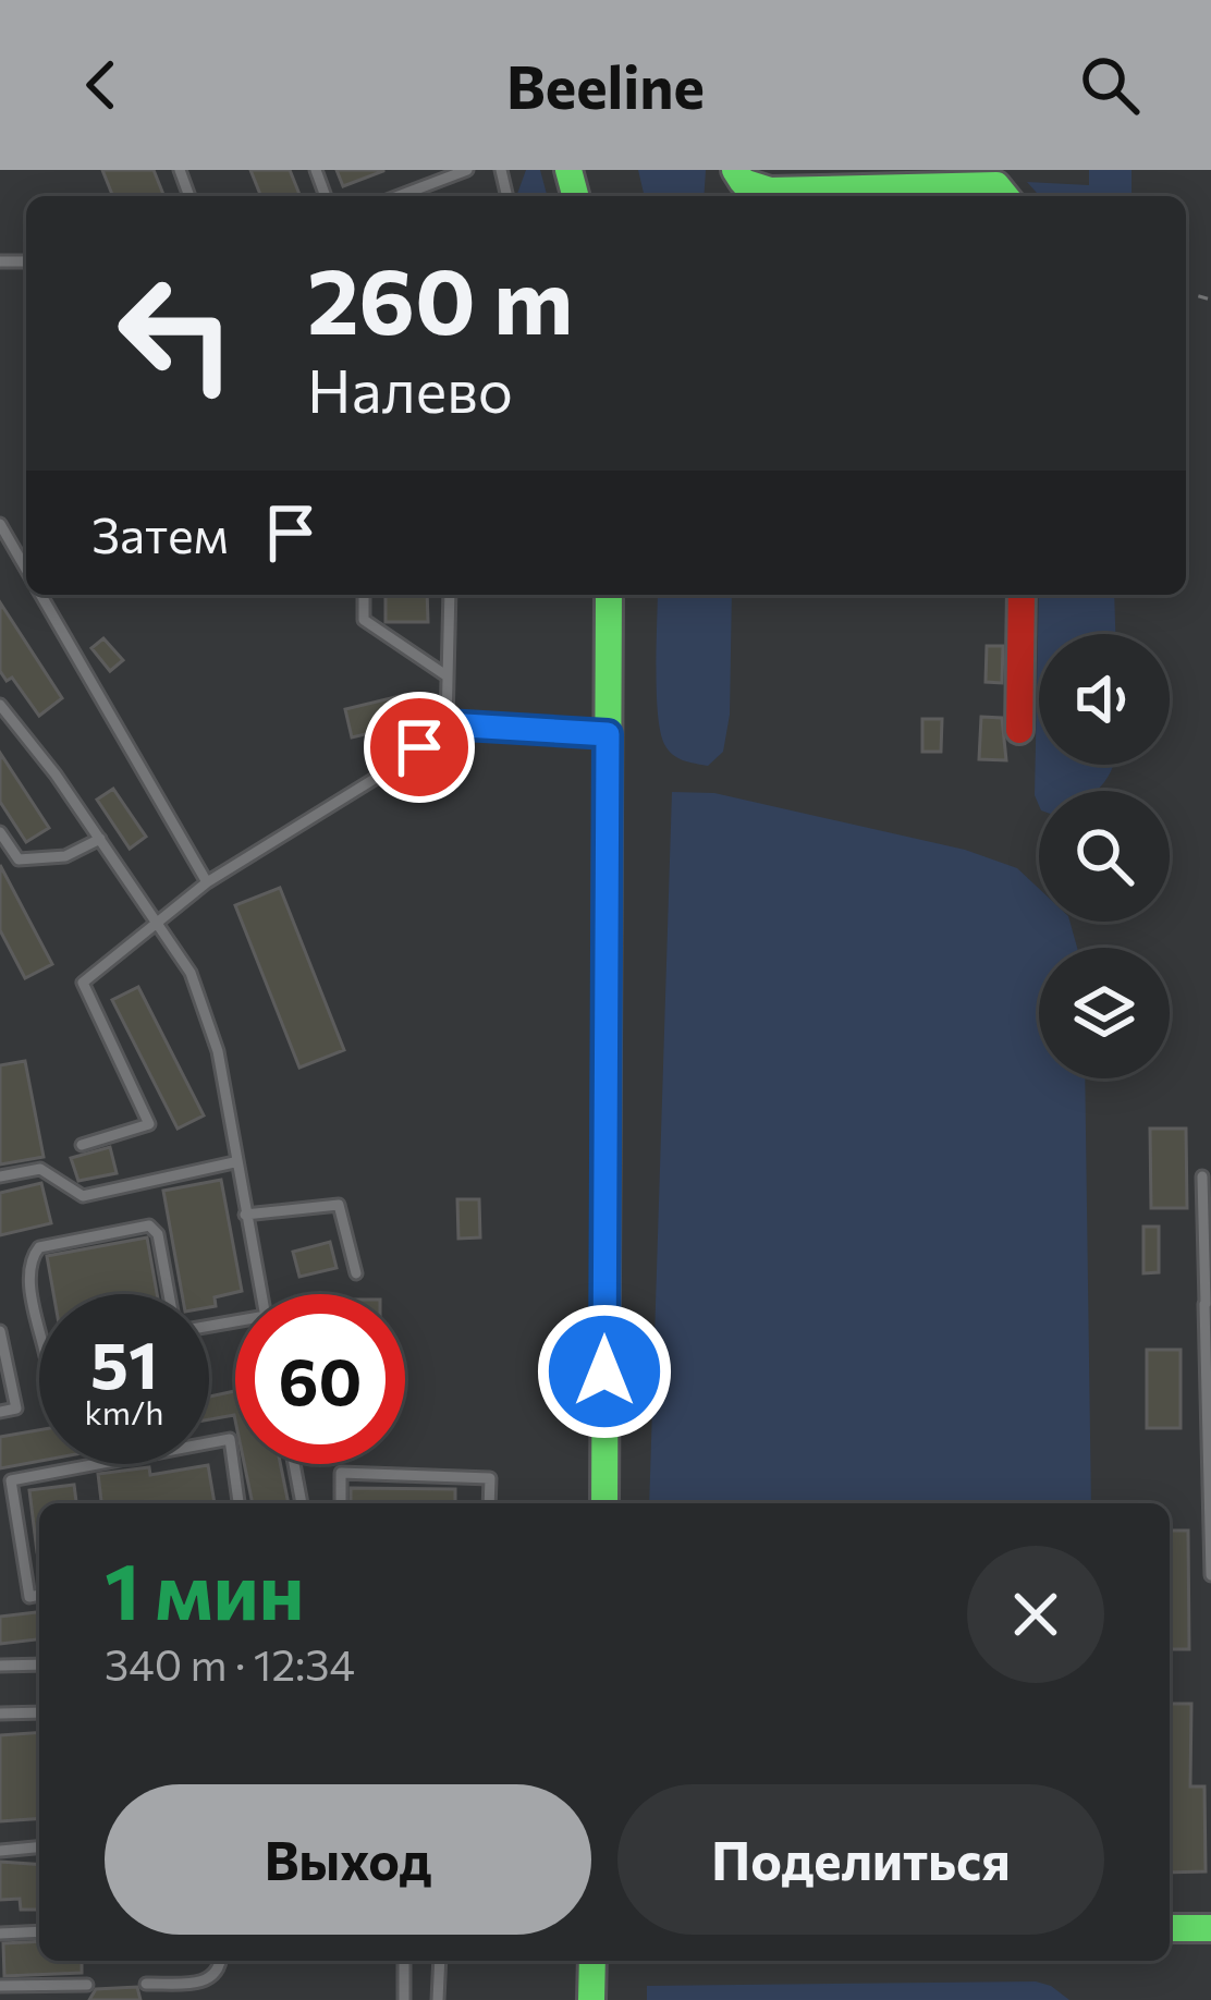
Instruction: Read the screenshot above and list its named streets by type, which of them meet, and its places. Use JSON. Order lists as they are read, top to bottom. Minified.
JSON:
{"page":{"header":"Beeline","turn":["260 m","Налево"],"then":"Затем","speed":"51 km/h","limit":"60","heading":["1 мин","340 m · 12:34"],"buttons":["Выход","Поделиться"]}}
